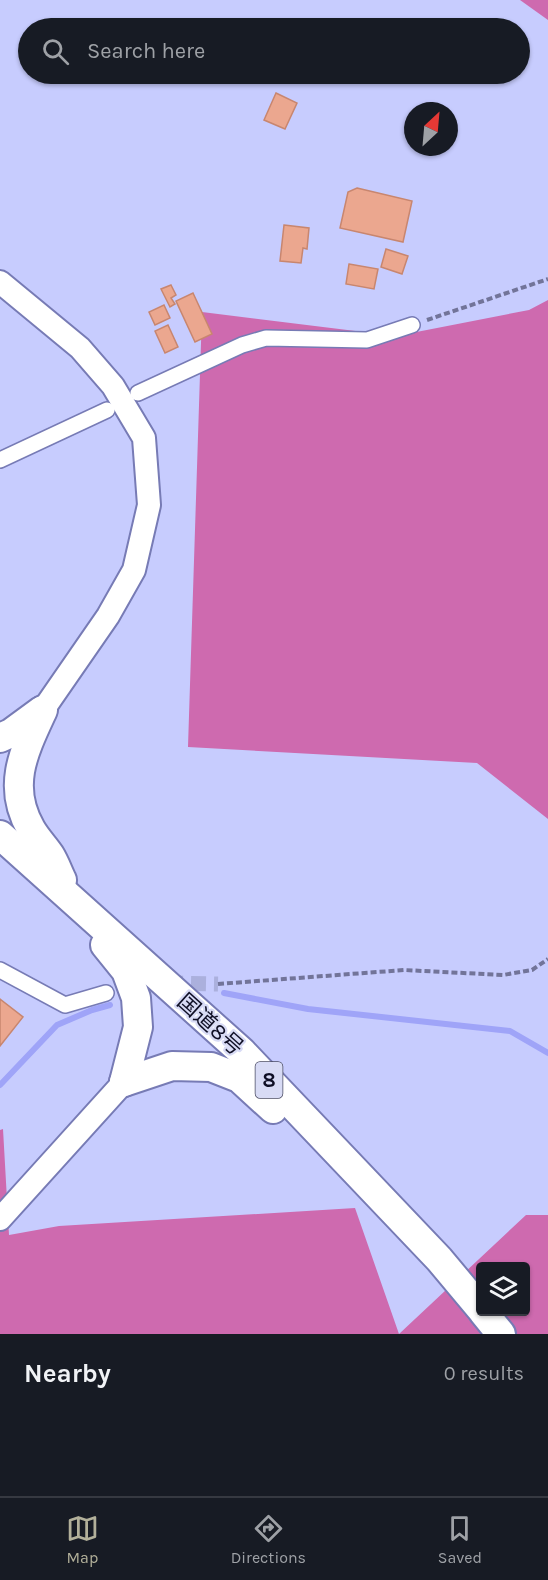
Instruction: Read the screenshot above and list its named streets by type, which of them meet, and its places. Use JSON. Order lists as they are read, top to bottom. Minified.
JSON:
{"streets":{"highway":["国道8号","8"]},"north":"top right","page":{"search":"Search here","heading":["Nearby","0 results"],"nav":["Map","Directions","Saved"]}}
